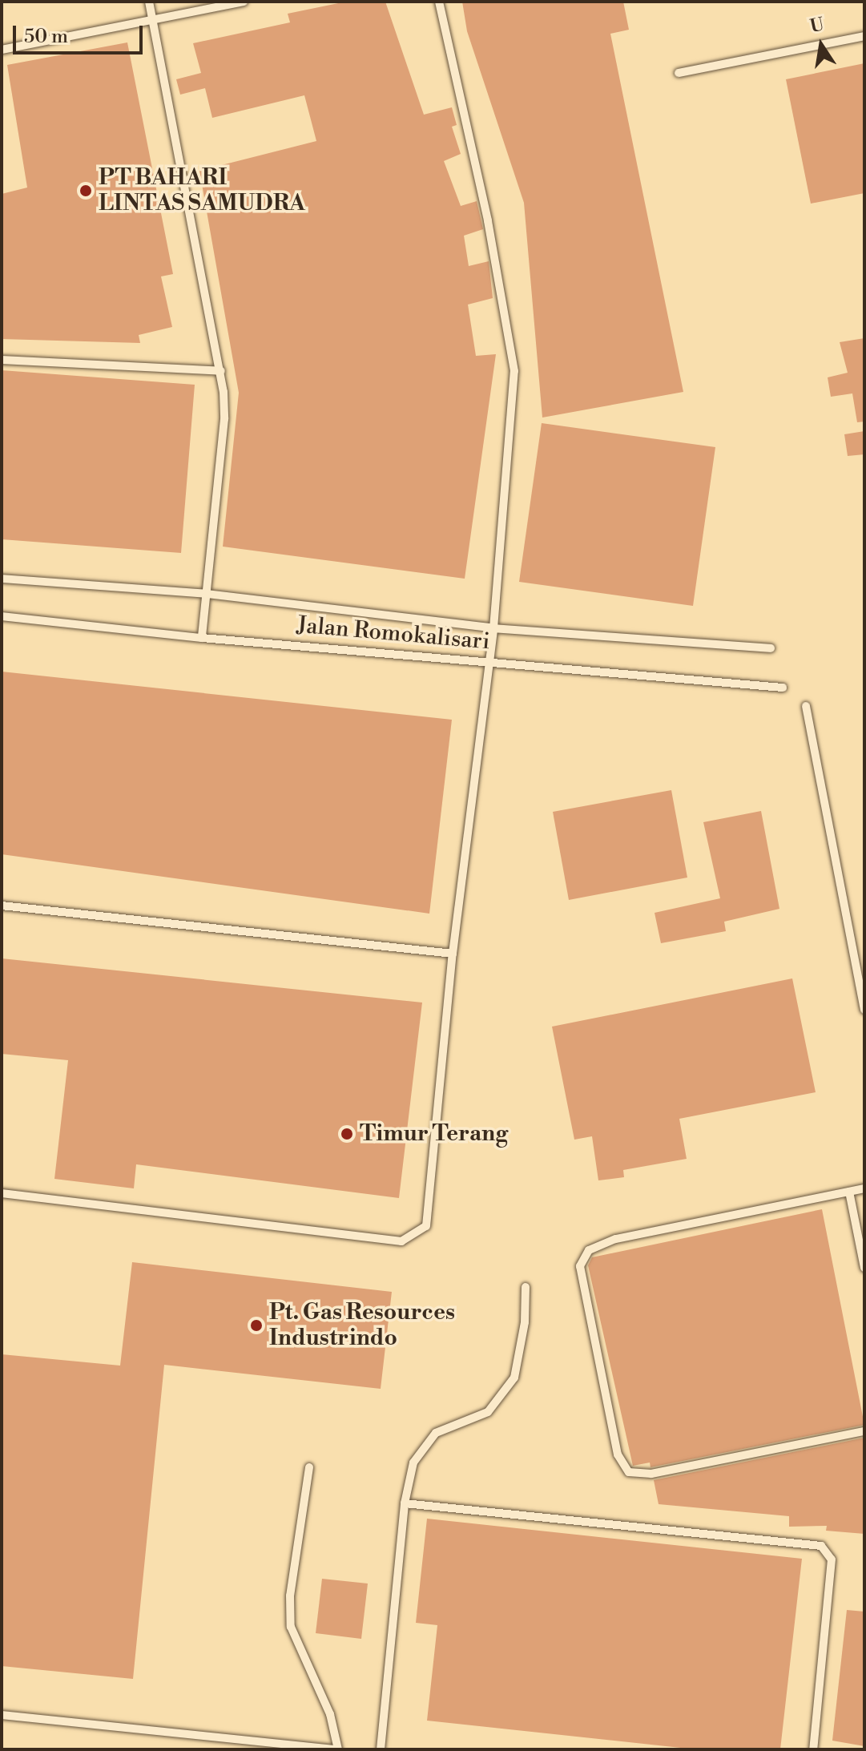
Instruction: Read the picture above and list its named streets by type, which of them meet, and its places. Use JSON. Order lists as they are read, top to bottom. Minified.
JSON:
{"streets":{"lane":["Jalan Romokalisari"]},"places":["PT BAHARI LINTAS SAMUDRA","Timur Terang","Pt. Gas Resources Industrindo"],"scale_bar":"50 m","north":"top"}
